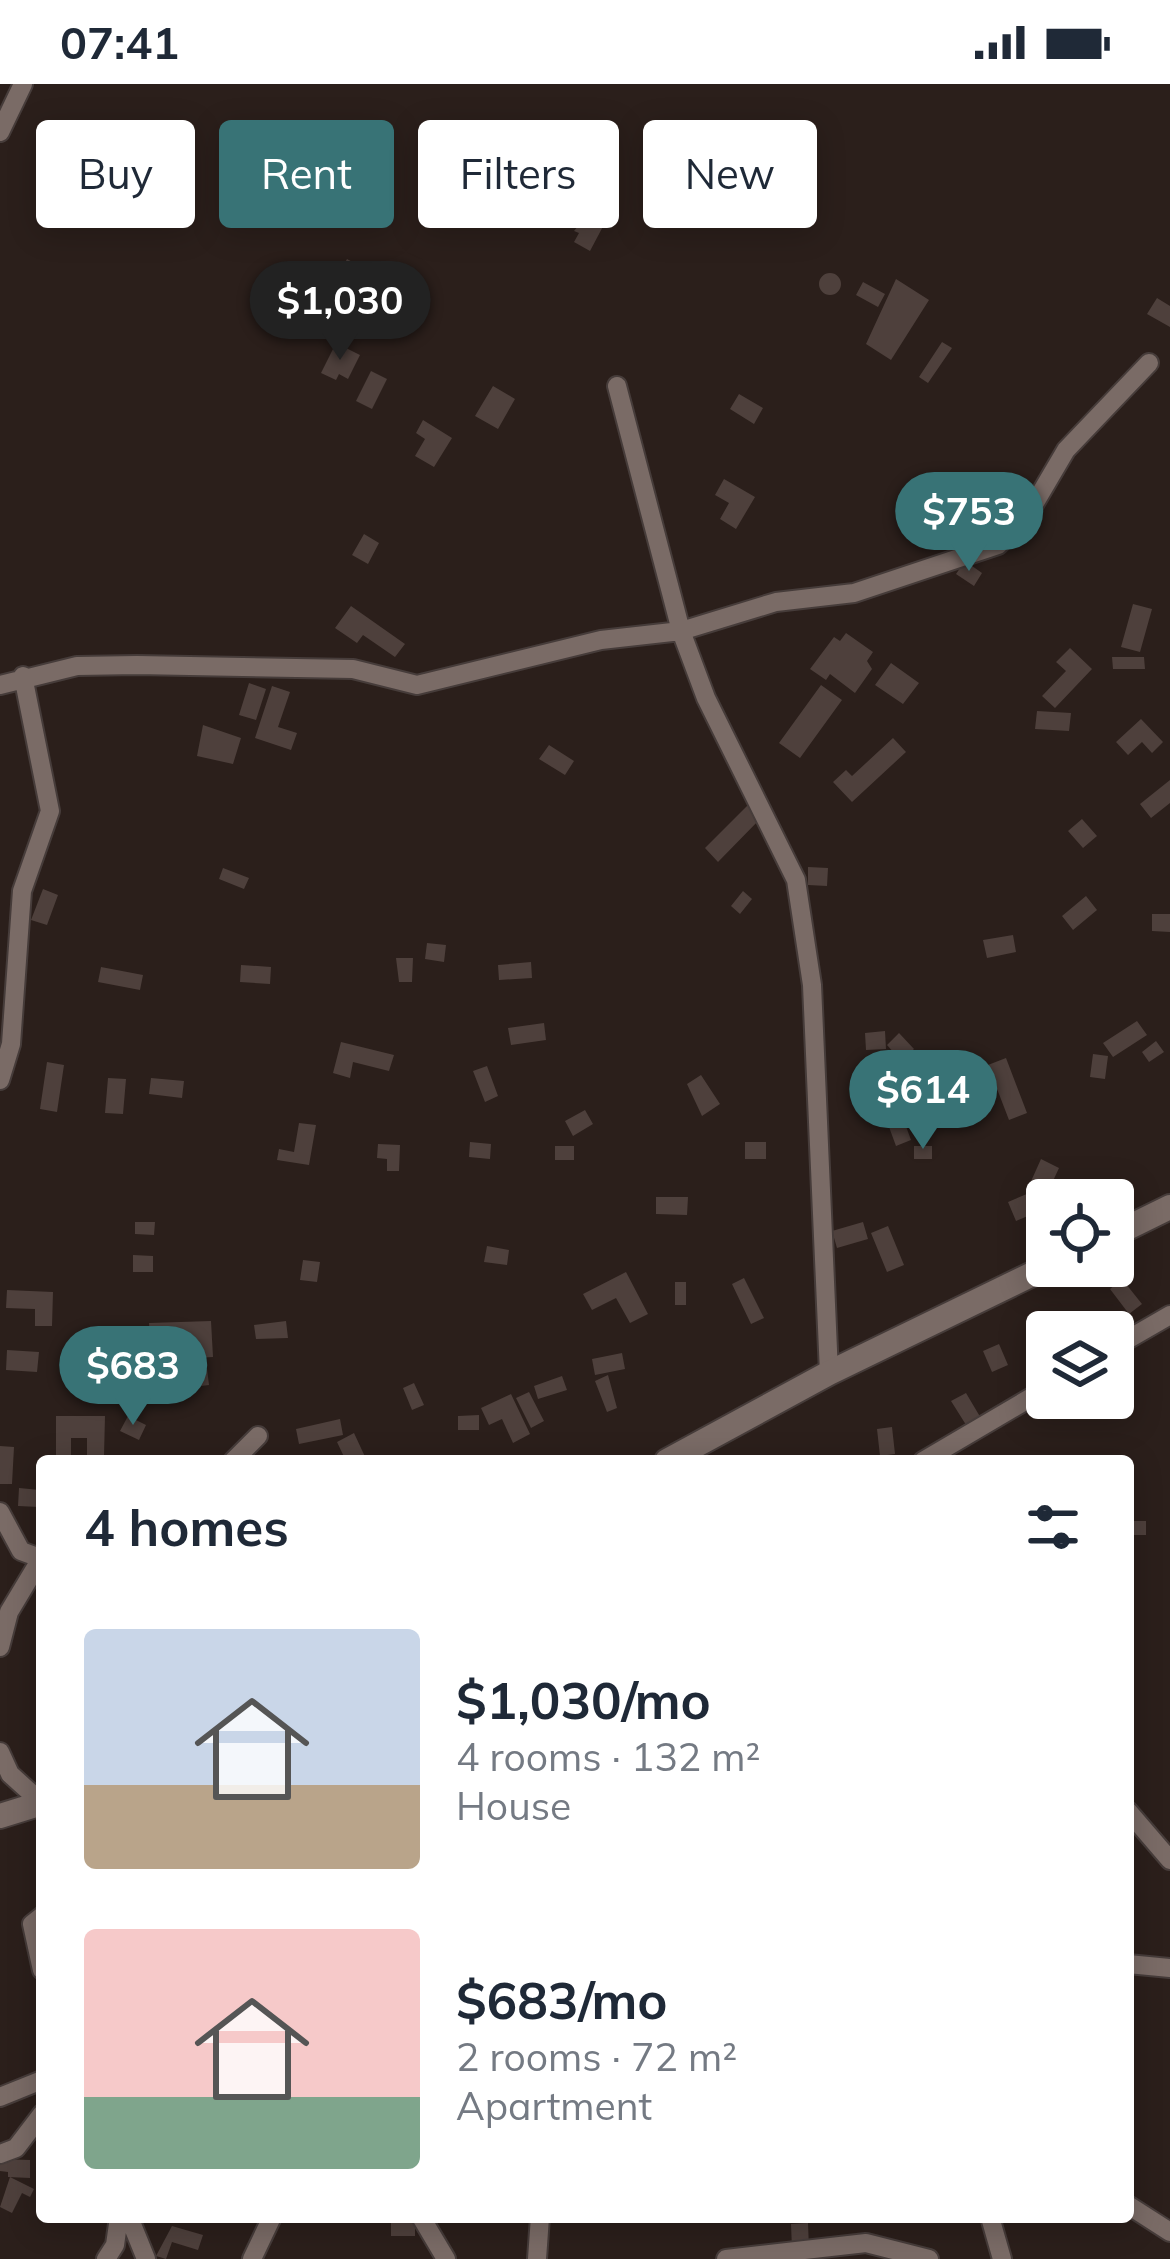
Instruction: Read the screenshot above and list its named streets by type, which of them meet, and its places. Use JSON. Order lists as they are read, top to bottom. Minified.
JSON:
{"page":{"status":"07:41","chip":["Buy","Rent","Filters","New"],"price":["$1,030","$753","$614","$683"],"heading":"4 homes","list":[{"name":"$1,030/mo","note":"4 rooms · 132 m² · House"},{"name":"$683/mo","note":"2 rooms · 72 m² · Apartment"}]}}
